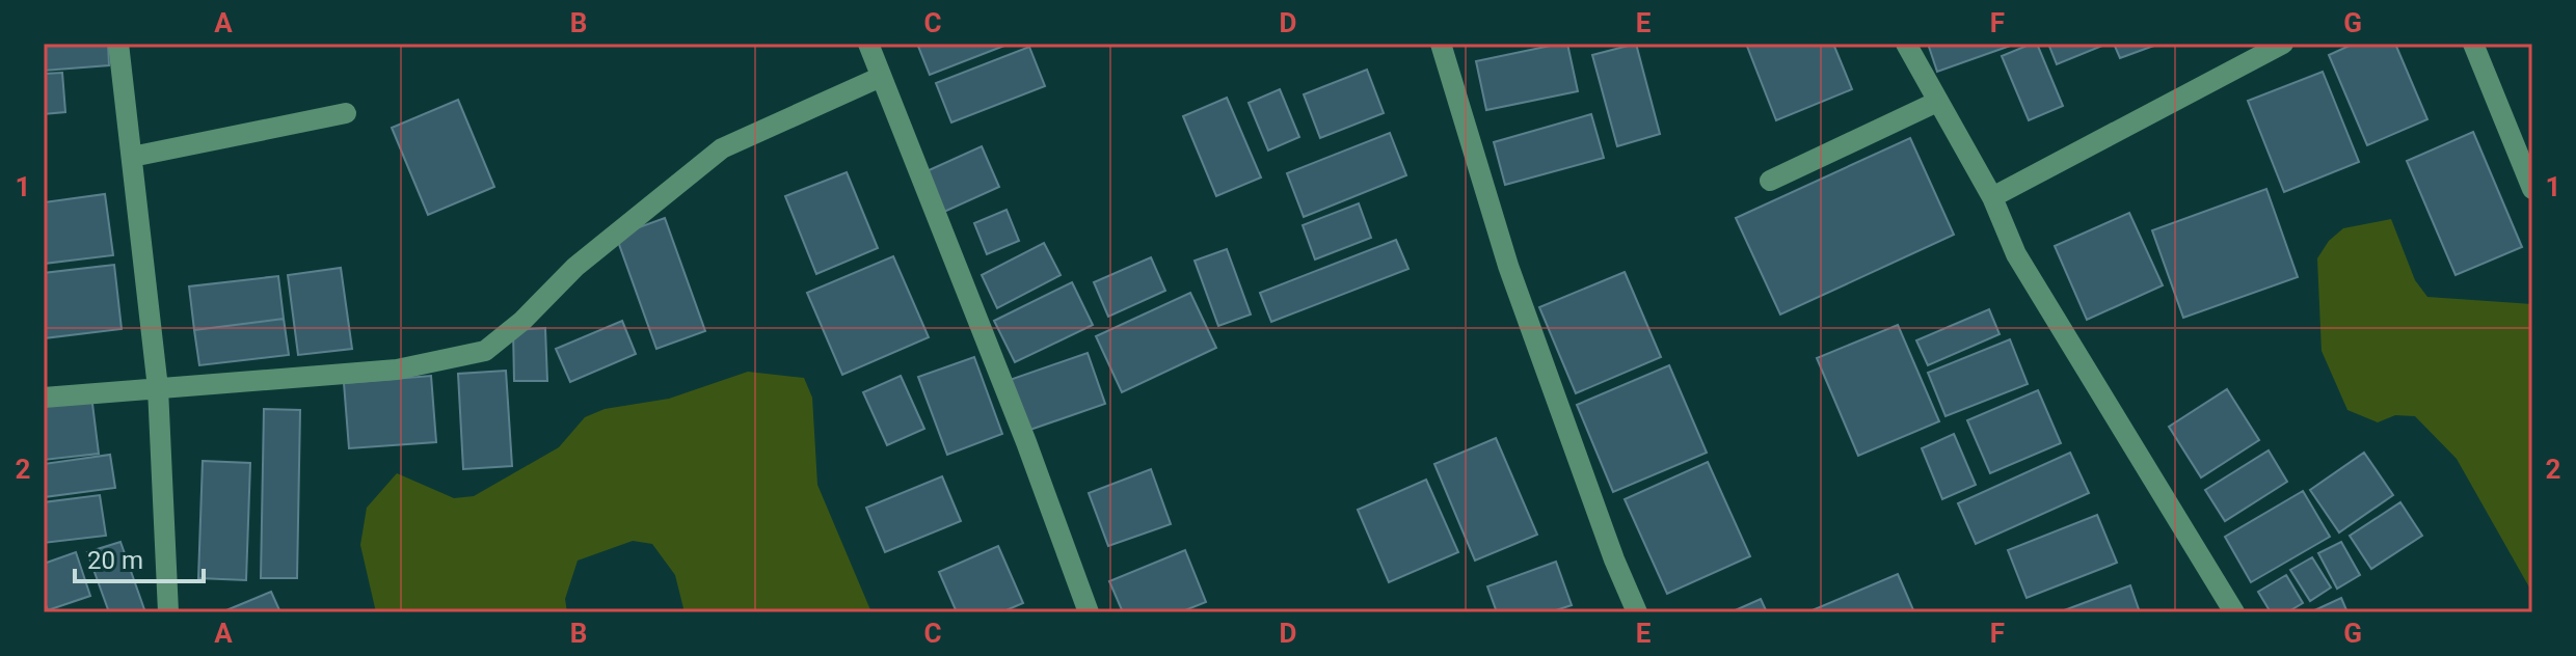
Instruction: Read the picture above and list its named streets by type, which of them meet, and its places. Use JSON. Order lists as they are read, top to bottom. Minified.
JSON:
{"scale_bar":"20 m","grid":{"columns":["A","B","C","D","E","F","G"],"rows":["1","2"]}}
